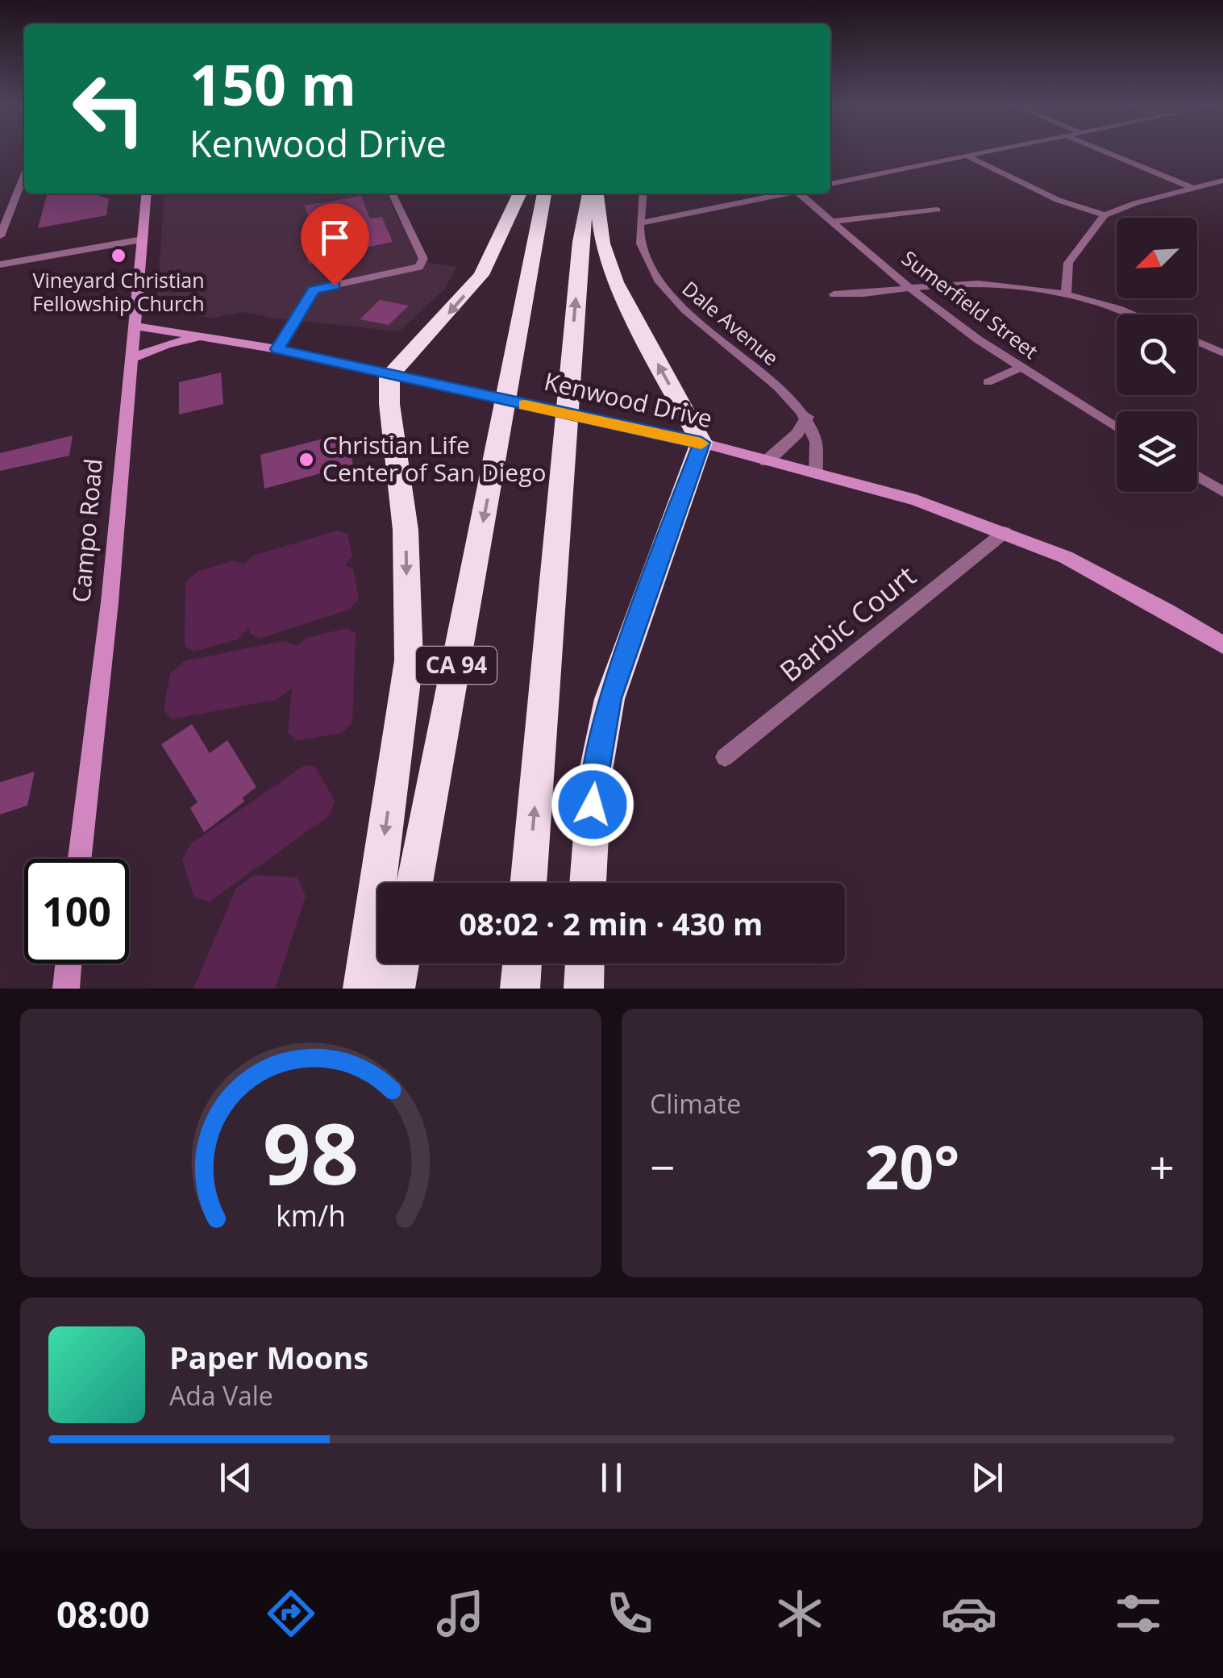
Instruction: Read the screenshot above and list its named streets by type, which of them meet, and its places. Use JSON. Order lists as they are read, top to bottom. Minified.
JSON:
{"streets":{"highway":["CA 94"],"main road":["Kenwood Drive","Campo Road"],"street":["Sumerfield Street","Dale Avenue","Barbic Court"]},"crossings":[["Dale Avenue","Kenwood Drive"],["Kenwood Drive","Campo Road"],["Kenwood Drive","Barbic Court"]],"places":["Vineyard Christian Fellowship Church","Christian Life Center of San Diego"],"north":"bottom left","page":{"turn":["150 m","Kenwood Drive"],"limit":"100","trip":"08:02 · 2 min · 430 m","tile":"Climate","heat":["−","20°","+"],"song":["Paper Moons","Ada Vale"],"tabs":"08:00","gauge":["98","km/h"]}}
